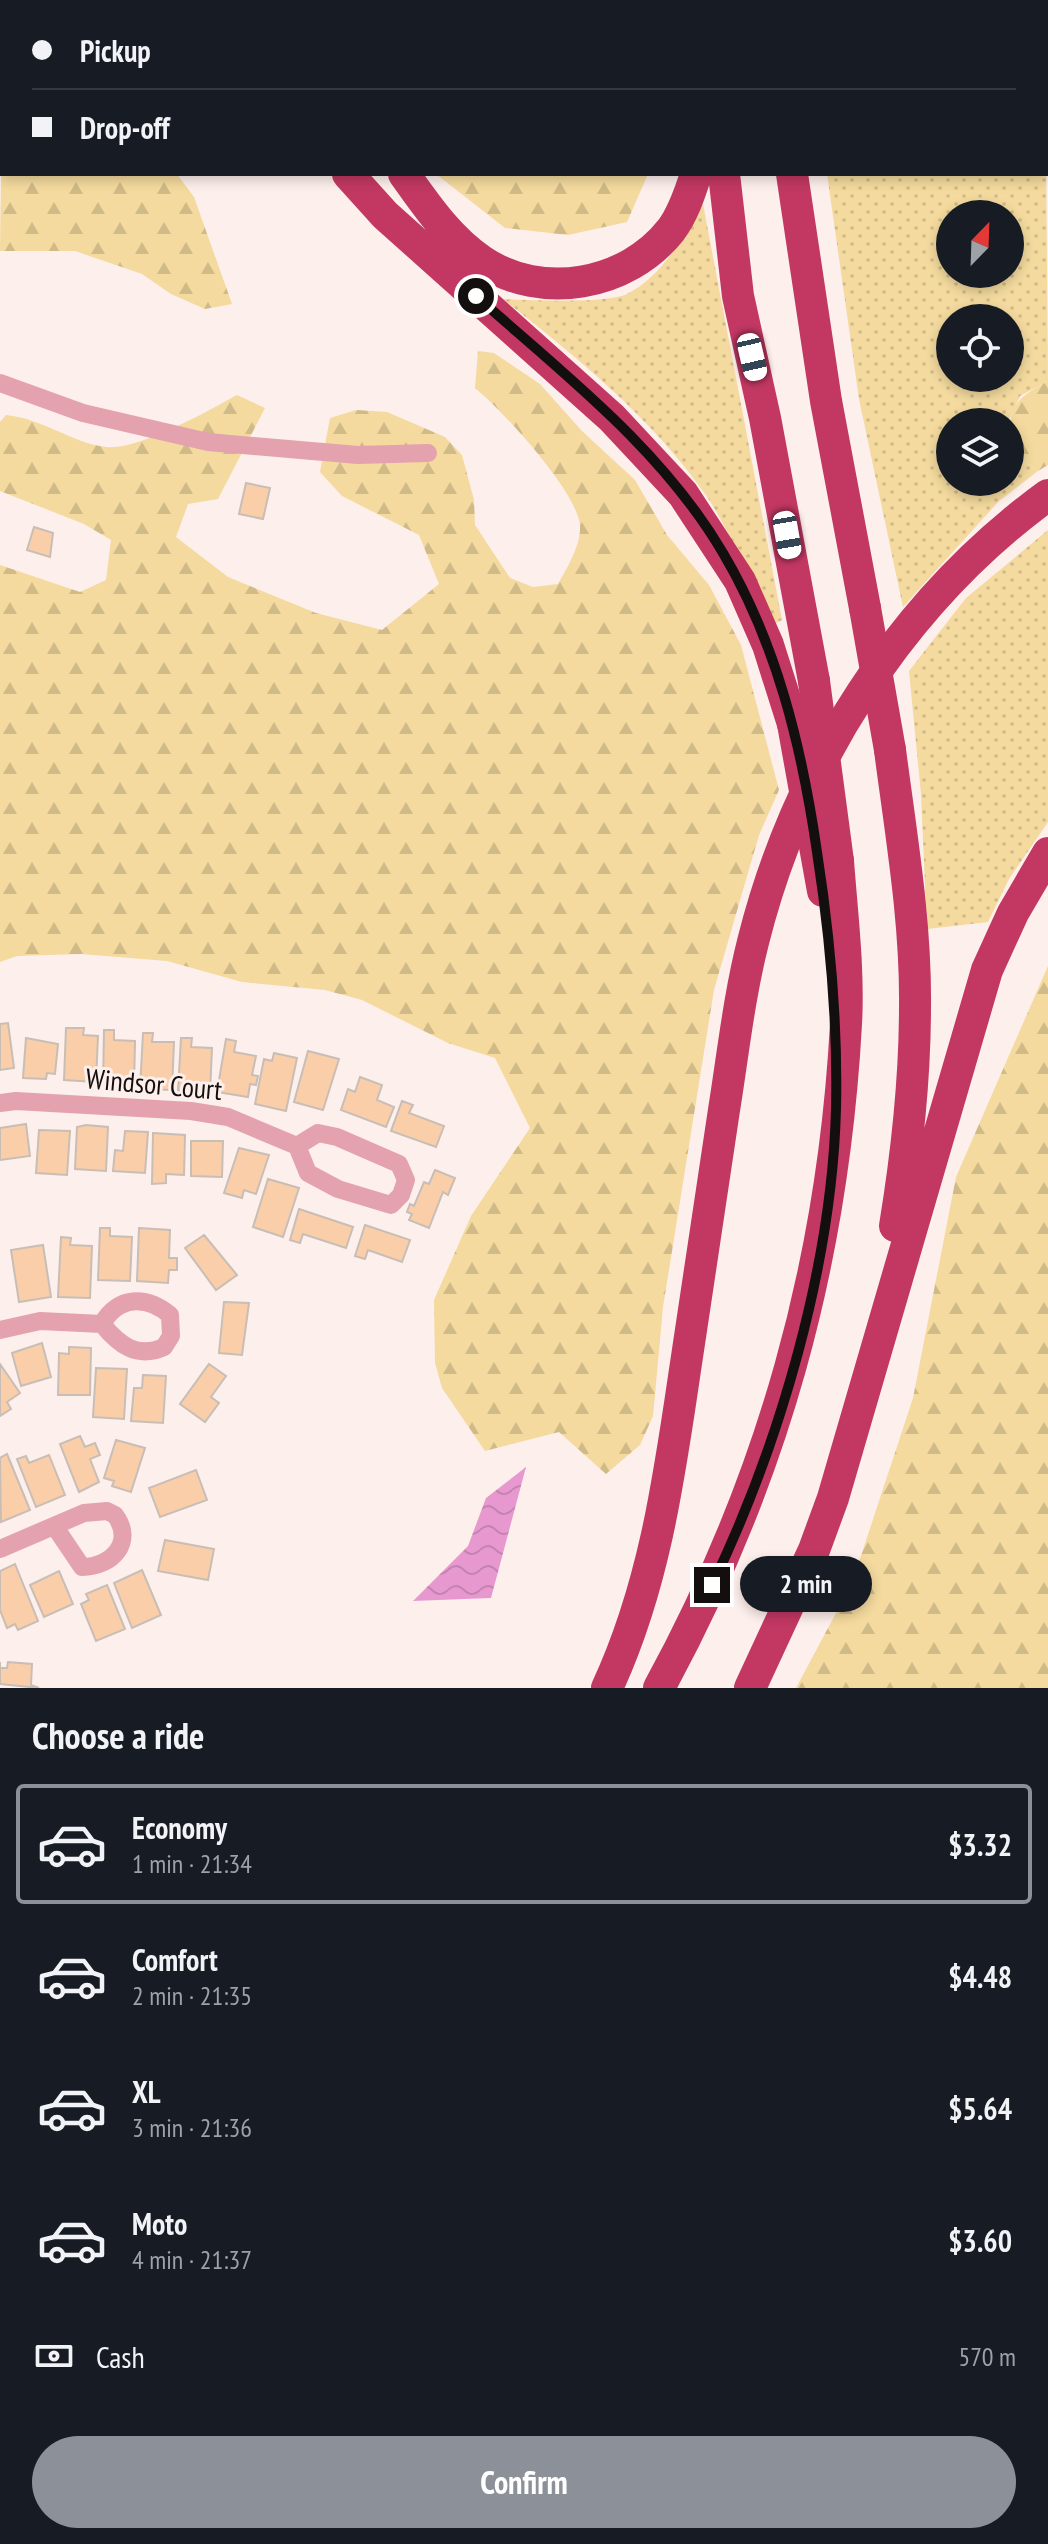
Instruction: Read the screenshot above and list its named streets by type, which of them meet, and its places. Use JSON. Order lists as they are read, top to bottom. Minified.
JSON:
{"streets":{"street":["Windsor Court"]},"north":"top right","page":{"banner":["Pickup","Drop-off"],"bubble":"2 min","heading":"Choose a ride","list":[{"name":"Economy","note":"1 min · 21:34","value":"$3.32"},{"name":"Comfort","note":"2 min · 21:35","value":"$4.48"},{"name":"XL","note":"3 min · 21:36","value":"$5.64"},{"name":"Moto","note":"4 min · 21:37","value":"$3.60"}],"pay":["Cash","570 m"],"buttons":"Confirm"}}
